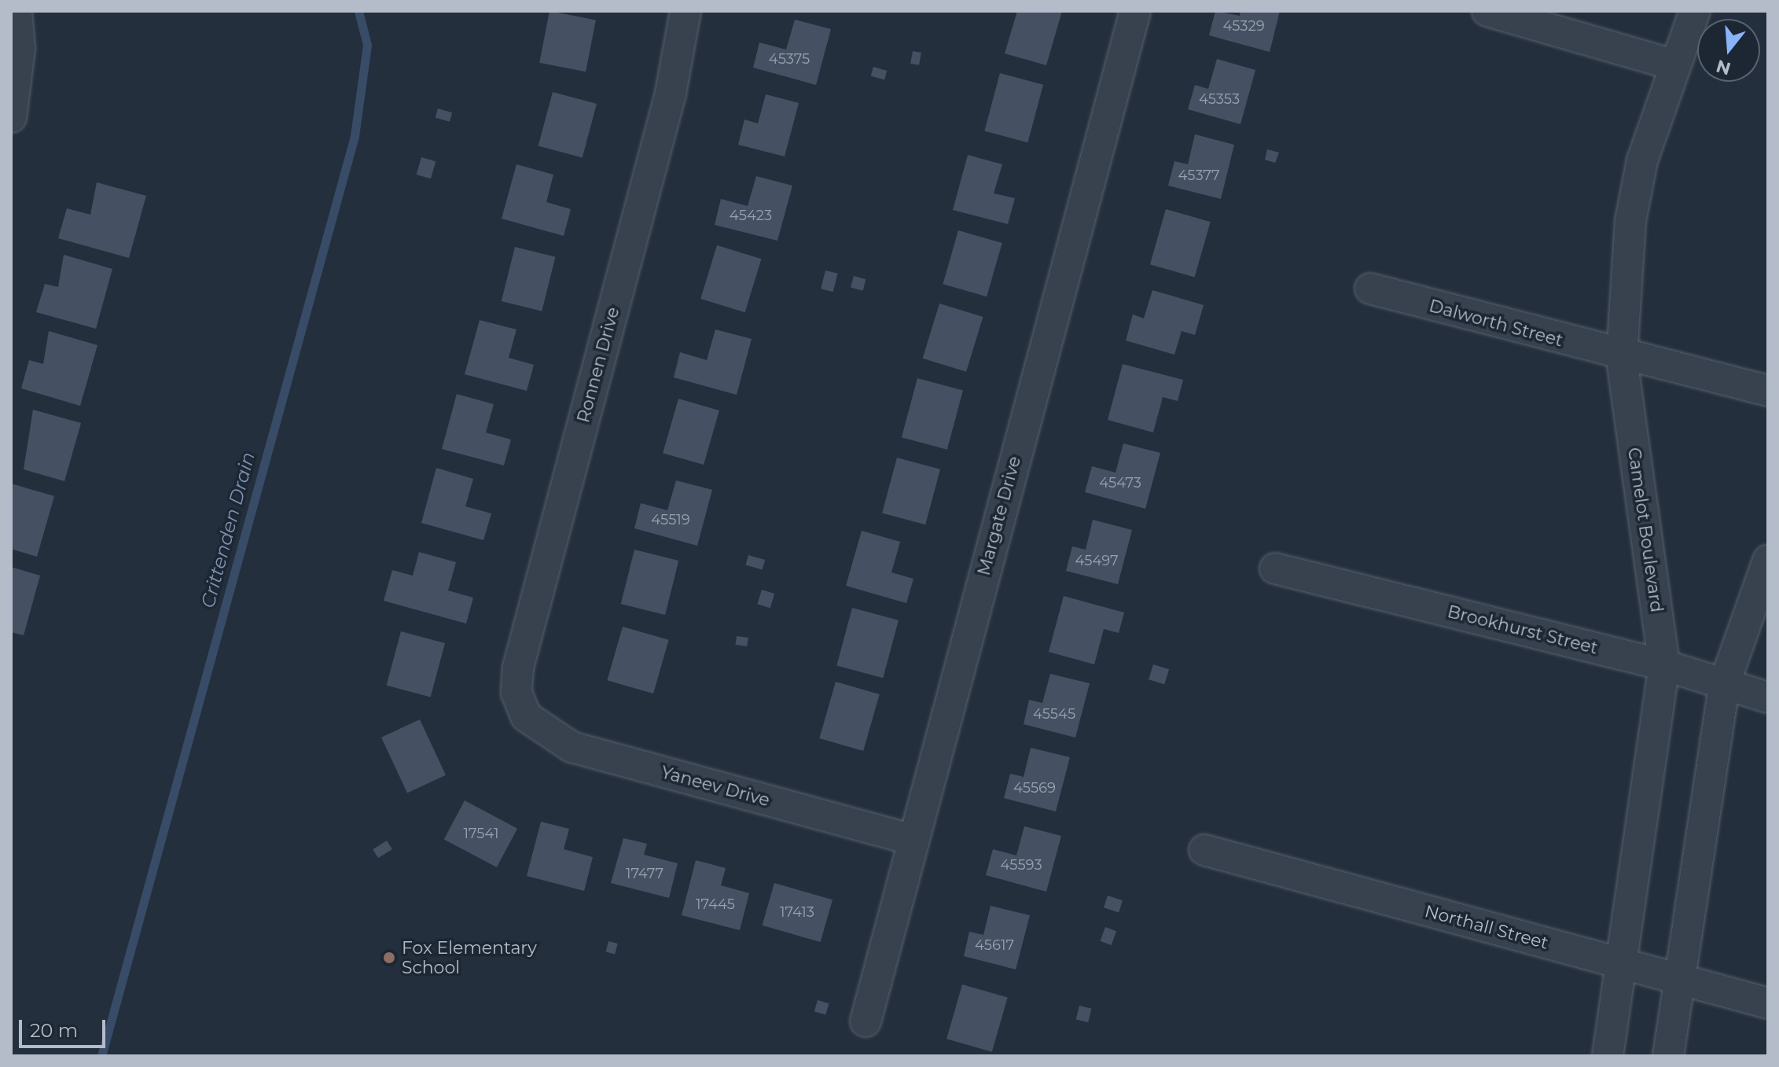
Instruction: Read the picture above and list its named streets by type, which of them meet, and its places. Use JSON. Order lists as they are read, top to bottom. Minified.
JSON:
{"streets":{"street":["Dalworth Street","Ronnen Drive","Margate Drive","Camelot Boulevard","Brookhurst Street","Yaneev Drive","Northall Street"]},"crossings":[["Dalworth Street","Camelot Boulevard"],["Ronnen Drive","Yaneev Drive"],["Margate Drive","Yaneev Drive"],["Camelot Boulevard","Brookhurst Street"],["Camelot Boulevard","Northall Street"]],"water":["Crittenden Drain"],"places":["Fox Elementary School"],"house_numbers":["45329","45375","45353","45377","45423","45473","45519","45497","45545","45569","17541","45593","17477","17445","17413","45617"],"scale_bar":"20 m","north":"bottom"}
